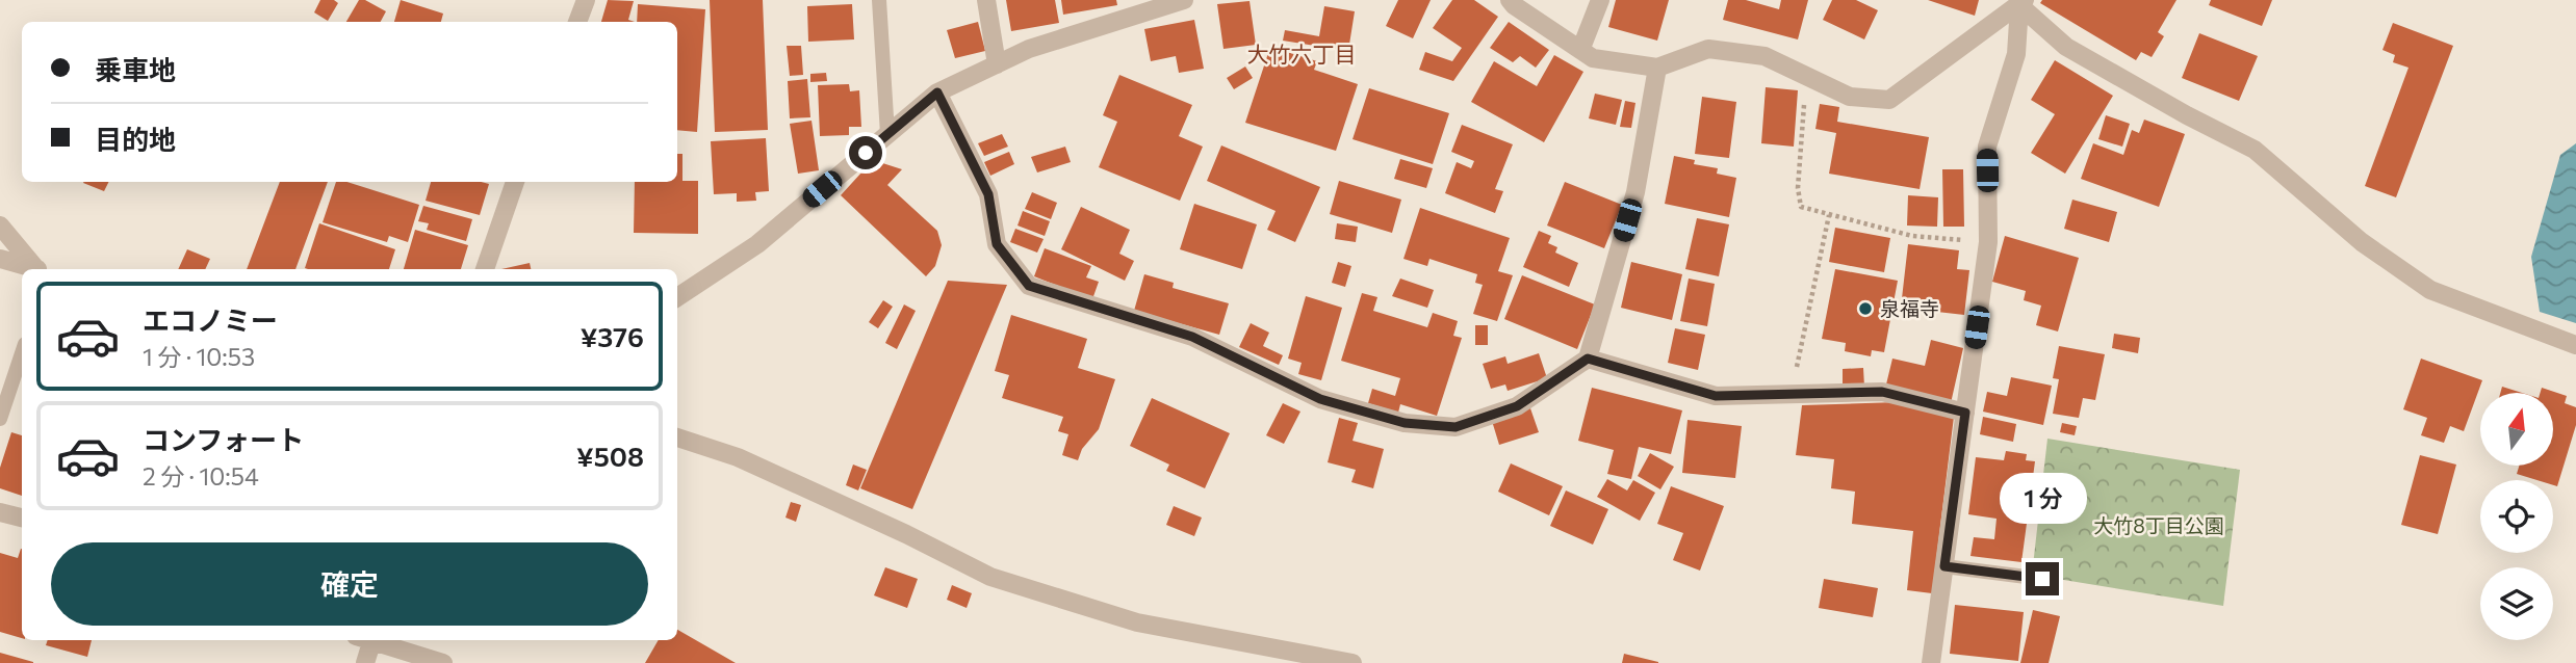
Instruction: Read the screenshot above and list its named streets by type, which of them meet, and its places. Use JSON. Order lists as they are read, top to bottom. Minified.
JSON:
{"districts":["大竹六丁目"],"parks":["大竹8丁目公園"],"places":["泉福寺"],"north":"top","page":{"banner":["乗車地","目的地"],"list":[{"name":"エコノミー","note":"1 分 · 10:53","value":"¥376"},{"name":"コンフォート","note":"2 分 · 10:54","value":"¥508"}],"bubble":"1 分","buttons":"確定"}}
